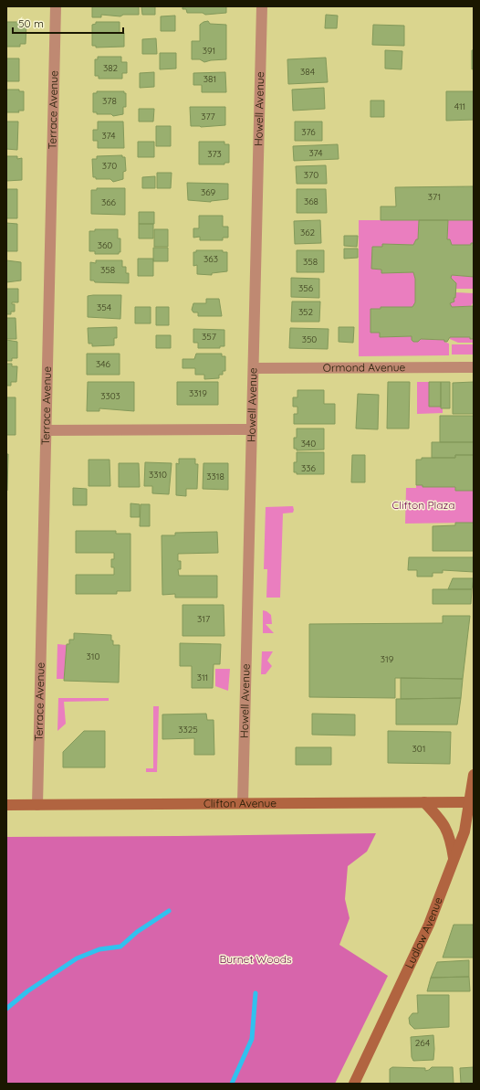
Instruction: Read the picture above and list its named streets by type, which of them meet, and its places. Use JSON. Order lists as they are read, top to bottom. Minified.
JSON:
{"streets":{"main road":["Clifton Avenue","Ludlow Avenue"],"street":["Howell Avenue","Terrace Avenue","Ormond Avenue"]},"crossings":[["Howell Avenue","Ormond Avenue"],["Howell Avenue","Clifton Avenue"],["Terrace Avenue","Clifton Avenue"],["Clifton Avenue","Ludlow Avenue"]],"parks":["Clifton Plaza","Burnet Woods"],"house_numbers":["391","382","384","381","378","411","377","376","374","374","373","370","370","369","371","368","366","362","360","363","358","358","356","354","352","357","350","346","3319","3303","340","336","3310","3318","317","310","319","311","3325","301","264"],"scale_bar":"50 m"}
